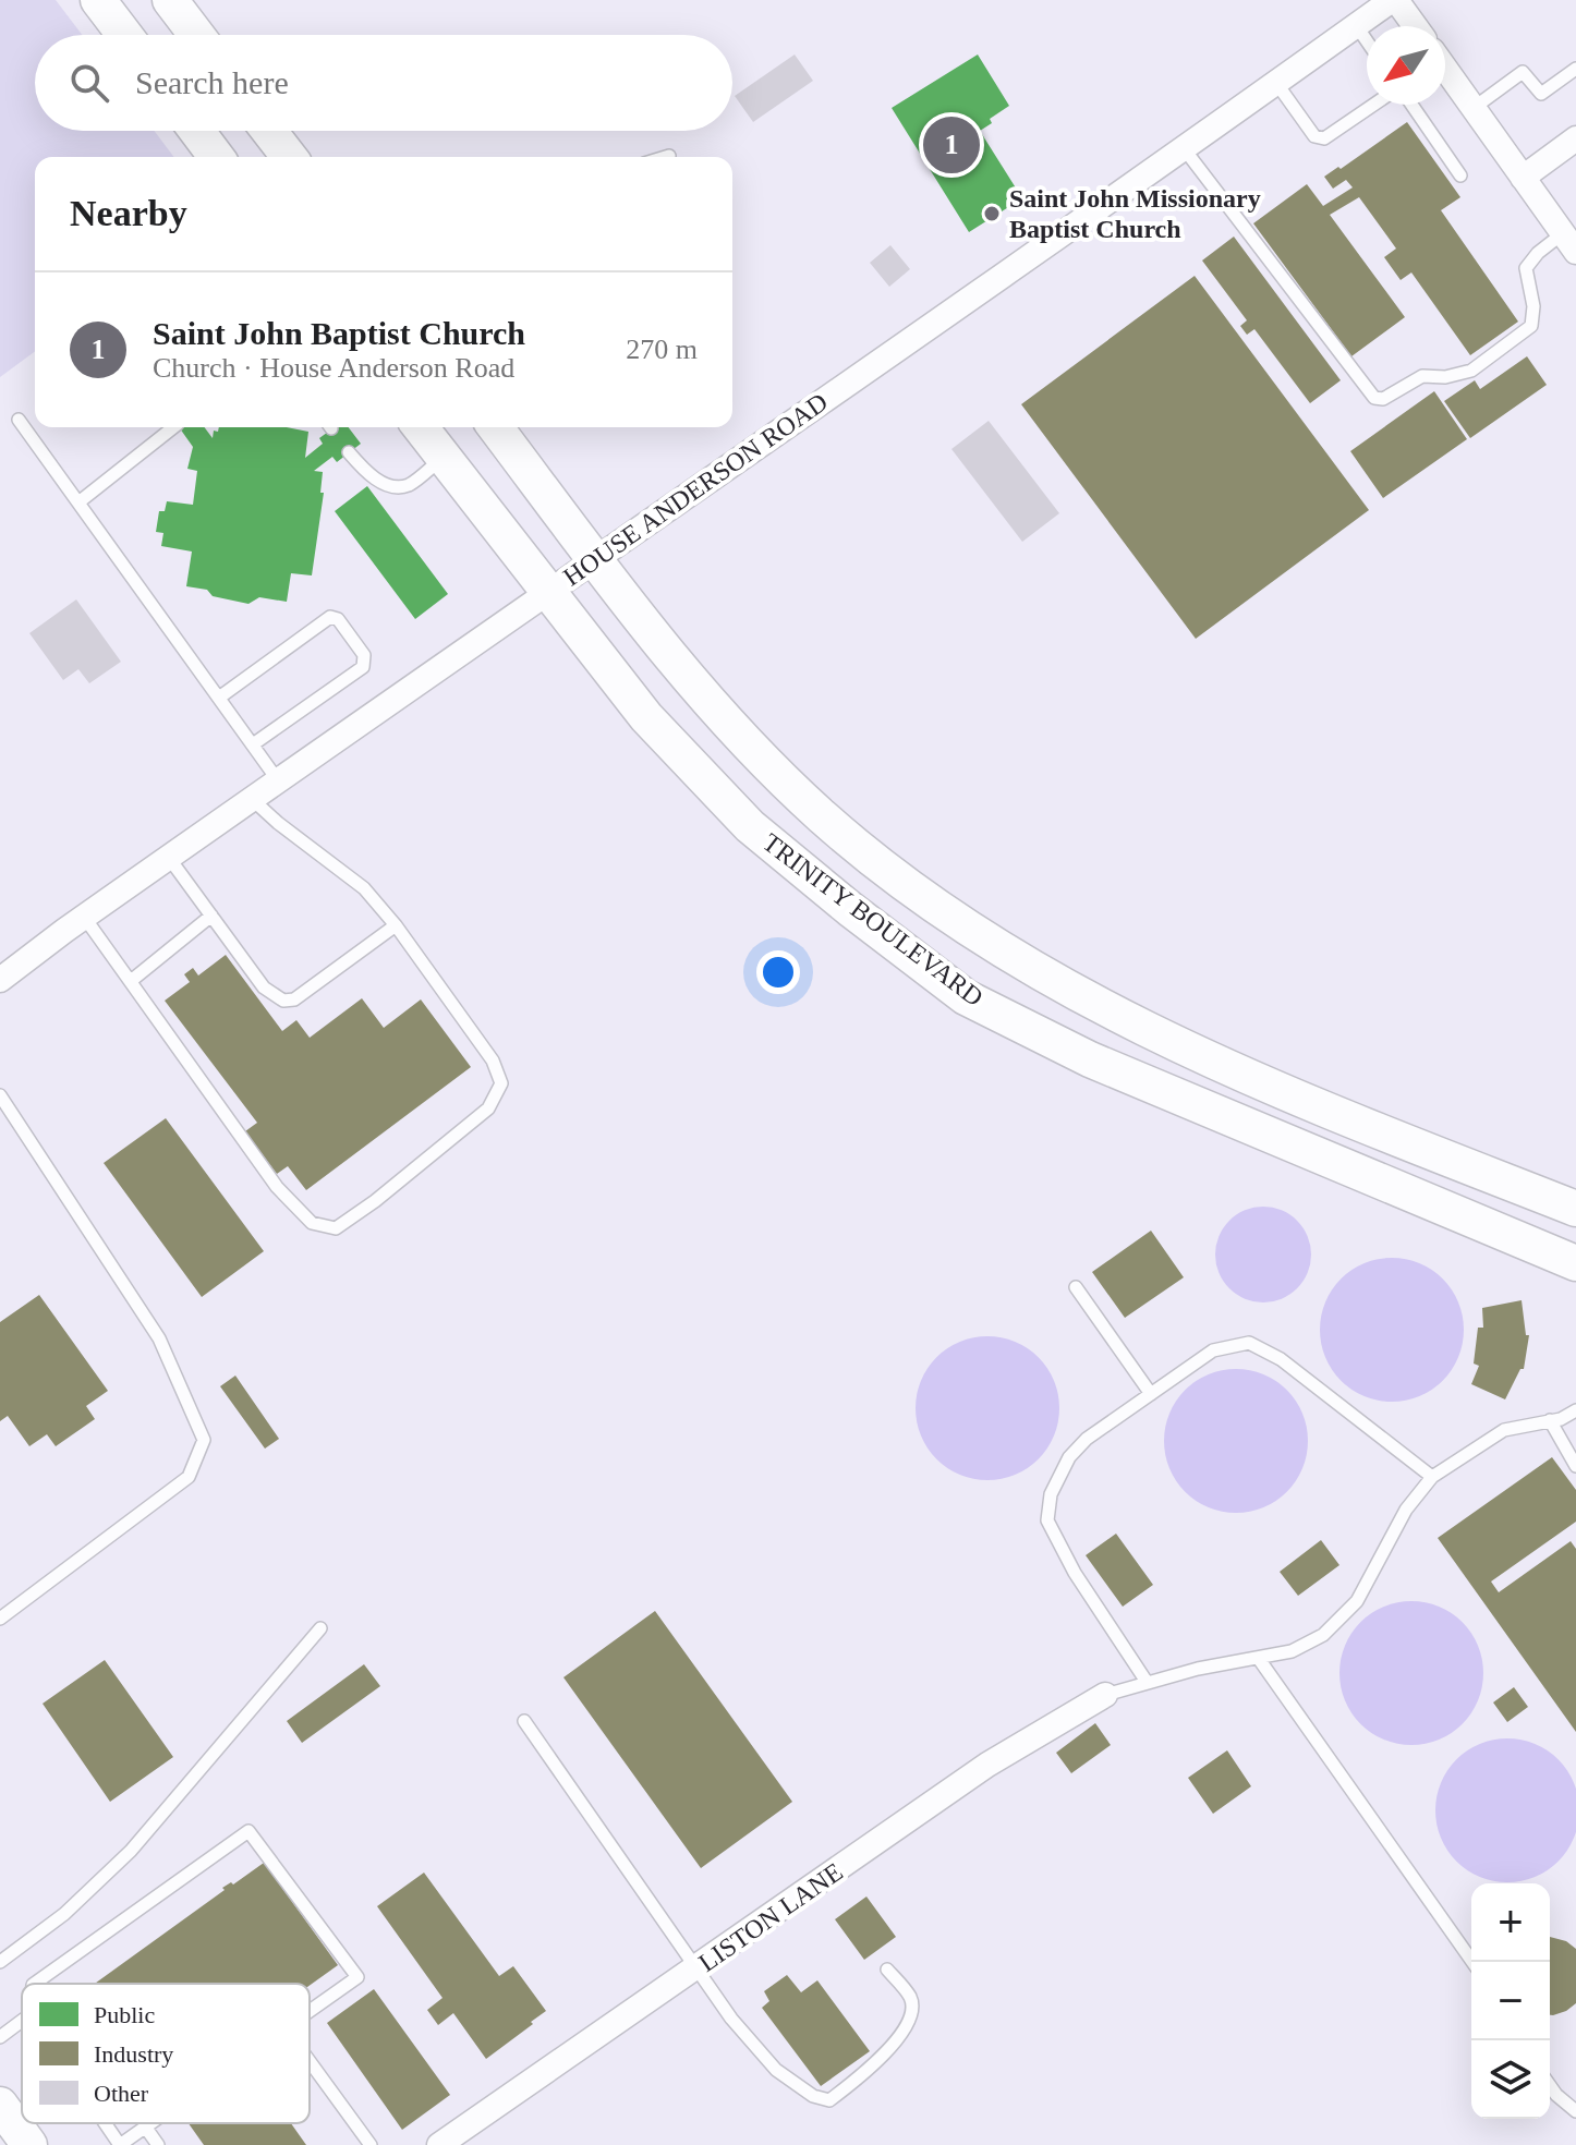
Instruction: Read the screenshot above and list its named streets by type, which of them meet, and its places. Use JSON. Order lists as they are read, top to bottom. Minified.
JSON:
{"streets":{"main road":["TRINITY BOULEVARD"],"street":["HOUSE ANDERSON ROAD","LISTON LANE"]},"crossings":[["HOUSE ANDERSON ROAD","TRINITY BOULEVARD"]],"places":["Saint John Missionary Baptist Church"],"legend":["Public","Industry","Other"],"north":"bottom left","page":{"search":"Search here","pins":"1","heading":"Nearby","list":[{"mark":"1","name":"Saint John Baptist Church","note":"Church · House Anderson Road","value":"270 m"}],"map_buttons":["+","−"]}}
